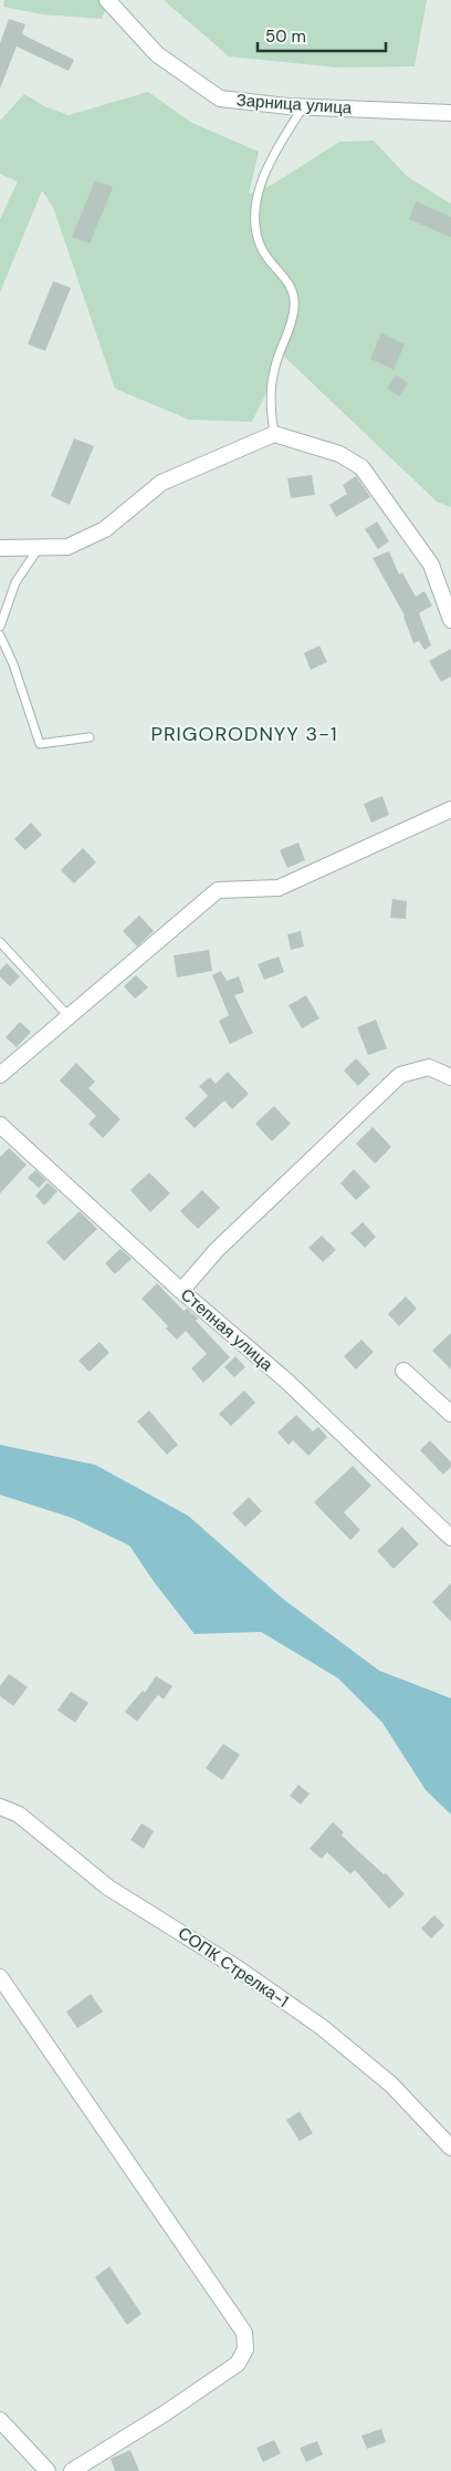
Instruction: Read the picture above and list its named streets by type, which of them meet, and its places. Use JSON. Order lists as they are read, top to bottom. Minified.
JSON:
{"streets":{"street":["Зарница улица","Степная улица","СОПК Стрелка-1"]},"districts":["PRIGORODNYY 3-1"],"scale_bar":"50 m"}
